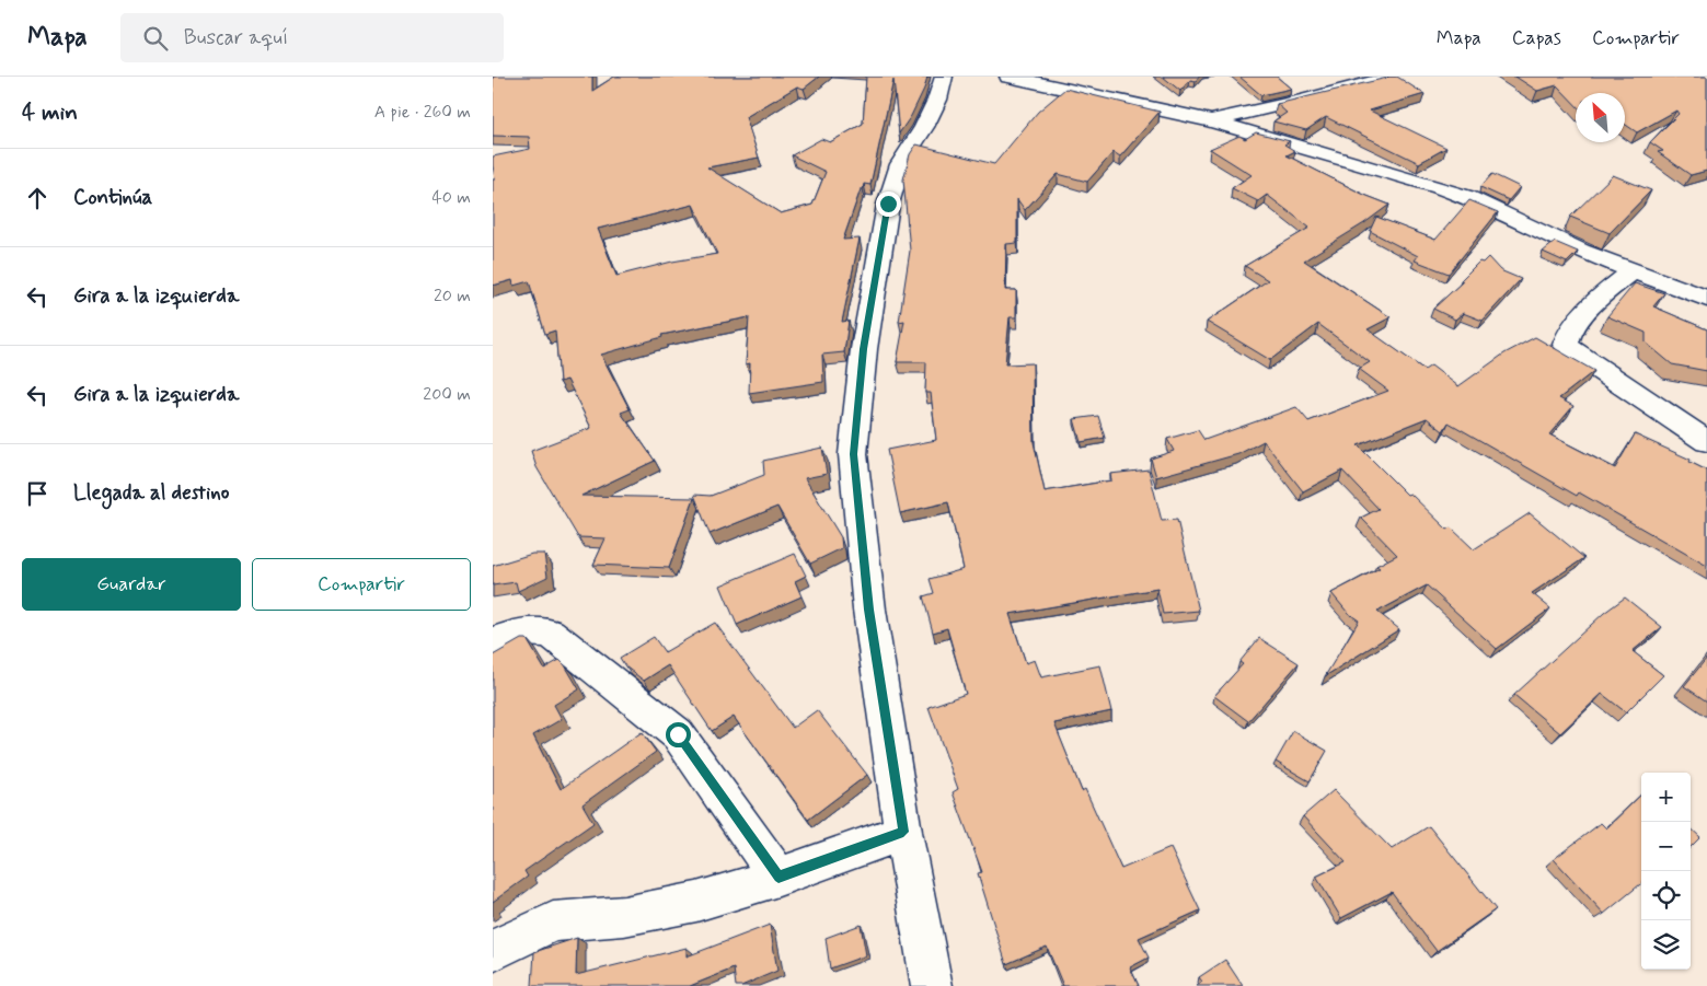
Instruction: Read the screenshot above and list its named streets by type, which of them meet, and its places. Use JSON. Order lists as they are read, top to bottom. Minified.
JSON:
{"north":"top left","page":{"header":"Mapa","search":"Buscar aquí","nav":["Mapa","Capas","Compartir"],"heading":["4 min","A pie · 260 m"],"list":[["Continúa","40 m"],["Gira a la izquierda","20 m"],["Gira a la izquierda","200 m"],"Llegada al destino"],"buttons":["Guardar","Compartir"],"map_buttons":["+","−"]}}
